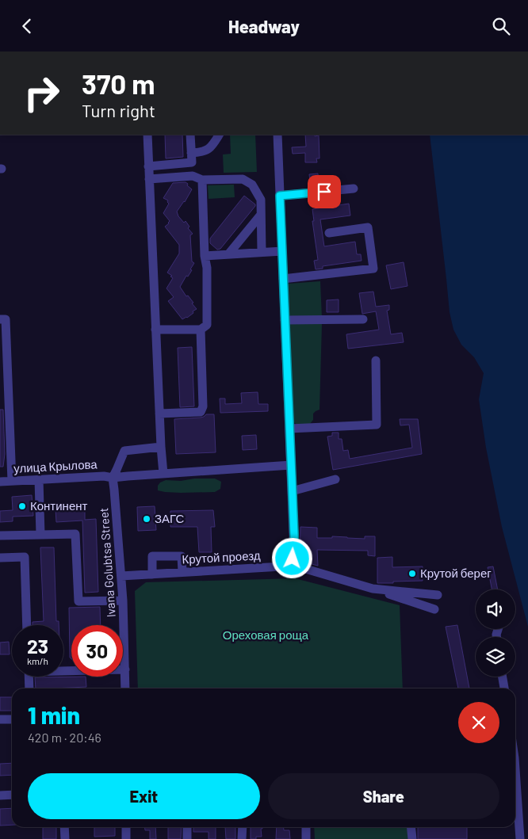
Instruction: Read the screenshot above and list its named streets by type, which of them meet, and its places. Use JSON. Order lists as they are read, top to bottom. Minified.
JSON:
{"streets":{"street":["улица Крылова","Крутой проезд","Ivana Golubtsa Street"]},"crossings":[["улица Крылова","Ivana Golubtsa Street"],["Крутой проезд","Ivana Golubtsa Street"]],"parks":["Ореховая роща"],"places":["Континент","ЗАГС","Крутой берег"],"page":{"header":"Headway","turn":["370 m","Turn right"],"speed":"23 km/h","limit":"30","heading":["1 min","420 m · 20:46"],"buttons":["Exit","Share"]}}
